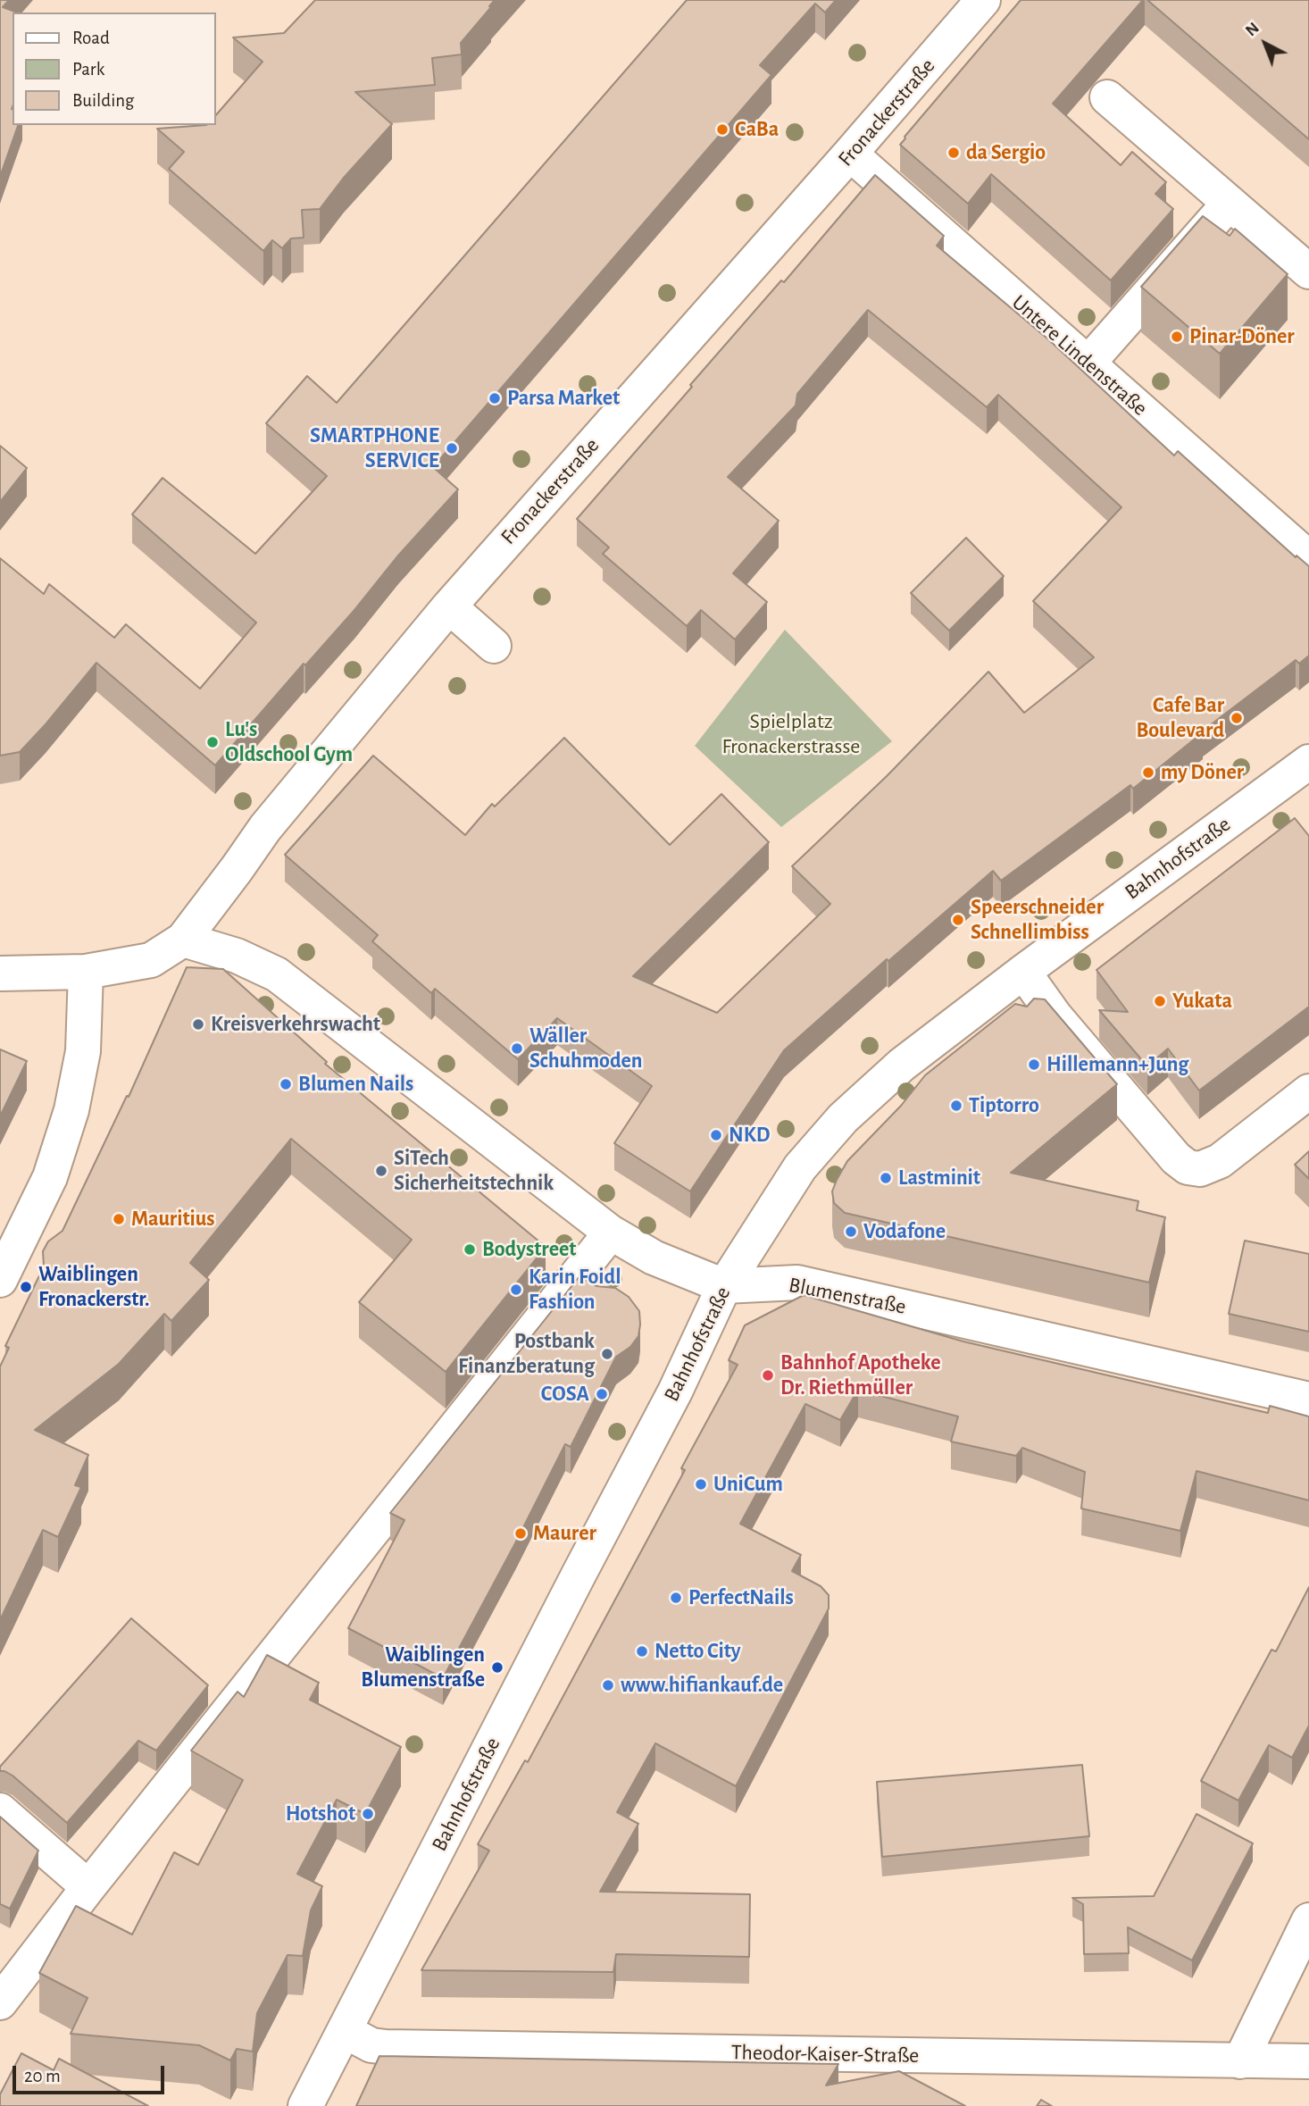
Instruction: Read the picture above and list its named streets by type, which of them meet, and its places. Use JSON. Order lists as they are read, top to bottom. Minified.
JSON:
{"streets":{"street":["Fronackerstraße","Untere Lindenstraße","Bahnhofstraße","Blumenstraße","Theodor-Kaiser-Straße"]},"crossings":[["Fronackerstraße","Untere Lindenstraße"],["Fronackerstraße","Blumenstraße"],["Bahnhofstraße","Blumenstraße"],["Bahnhofstraße","Theodor-Kaiser-Straße"]],"parks":["Spielplatz Fronackerstrasse"],"places":["CaBa","da Sergio","Pinar-Döner","Parsa Market","SMARTPHONE SERVICE","Cafe Bar Boulevard","Lu's Oldschool Gym","my Döner","Speerschneider Schnellimbiss","Yukata","Kreisverkehrswacht","Wäller Schuhmoden","Hillemann+Jung","Blumen Nails","Tiptorro","NKD","SiTech Sicherheitstechnik","Lastminit","Mauritius","Vodafone","Bodystreet","Waiblingen Fronackerstr.","Karin Foidl Fashion","Postbank Finanzberatung","Bahnhof Apotheke Dr. Riethmüller","COSA","UniCum","Maurer","PerfectNails","Netto City","Waiblingen Blumenstraße","www.hifiankauf.de","Hotshot"],"legend":["Road","Park","Building"],"scale_bar":"20 m","north":"top left"}
